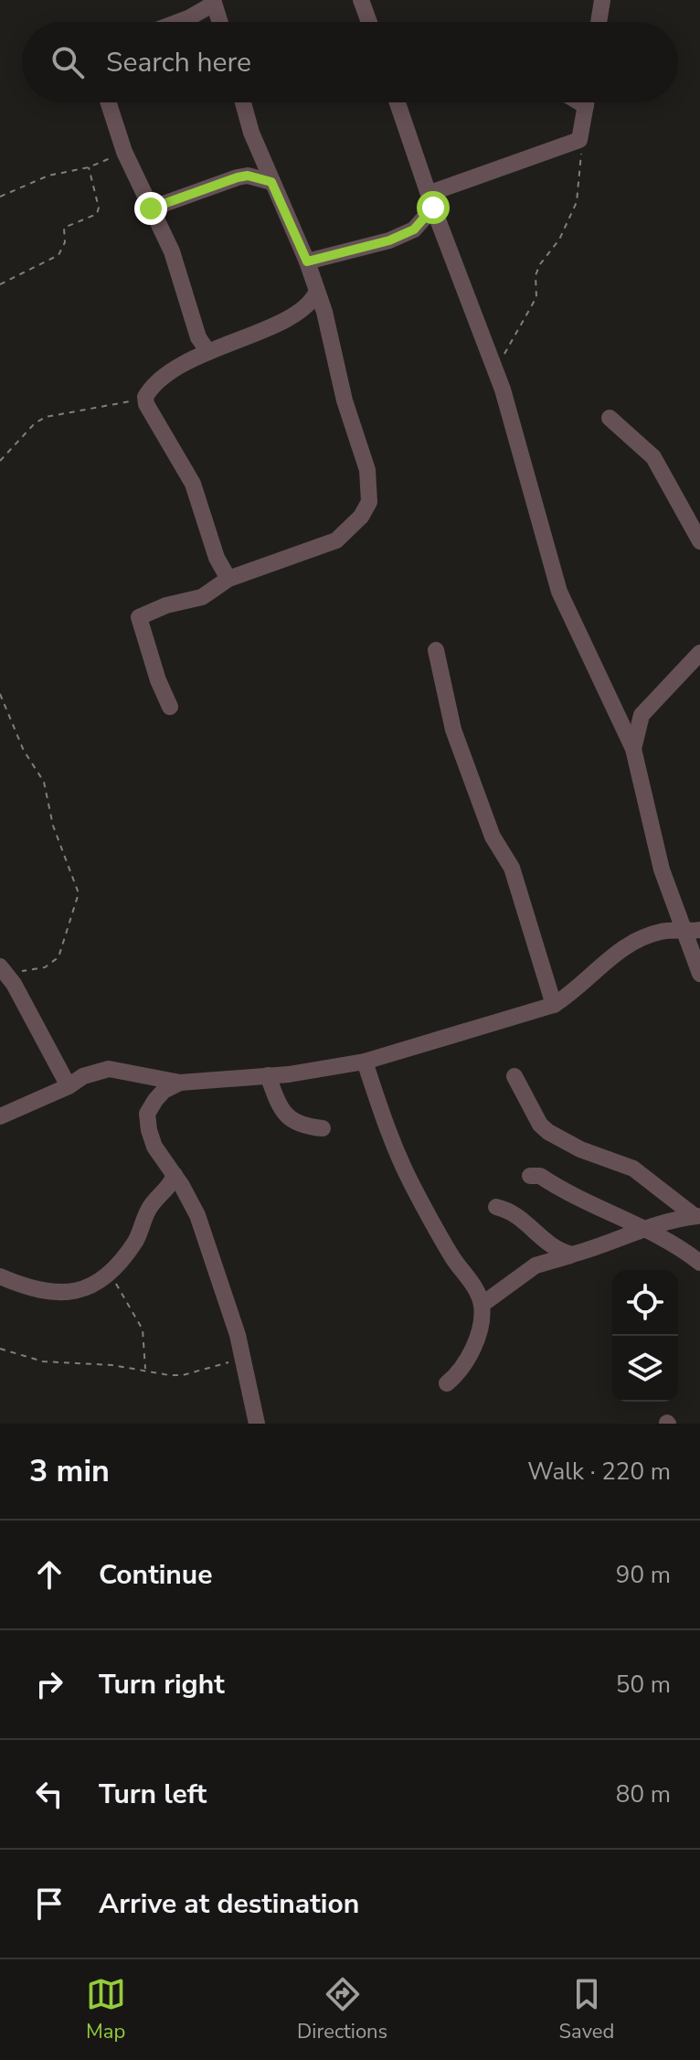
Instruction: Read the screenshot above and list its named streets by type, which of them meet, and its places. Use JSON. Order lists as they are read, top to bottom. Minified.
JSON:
{"page":{"search":"Search here","heading":["3 min","Walk · 220 m"],"list":[["Continue","90 m"],["Turn right","50 m"],["Turn left","80 m"],"Arrive at destination"],"nav":["Map","Directions","Saved"]}}
